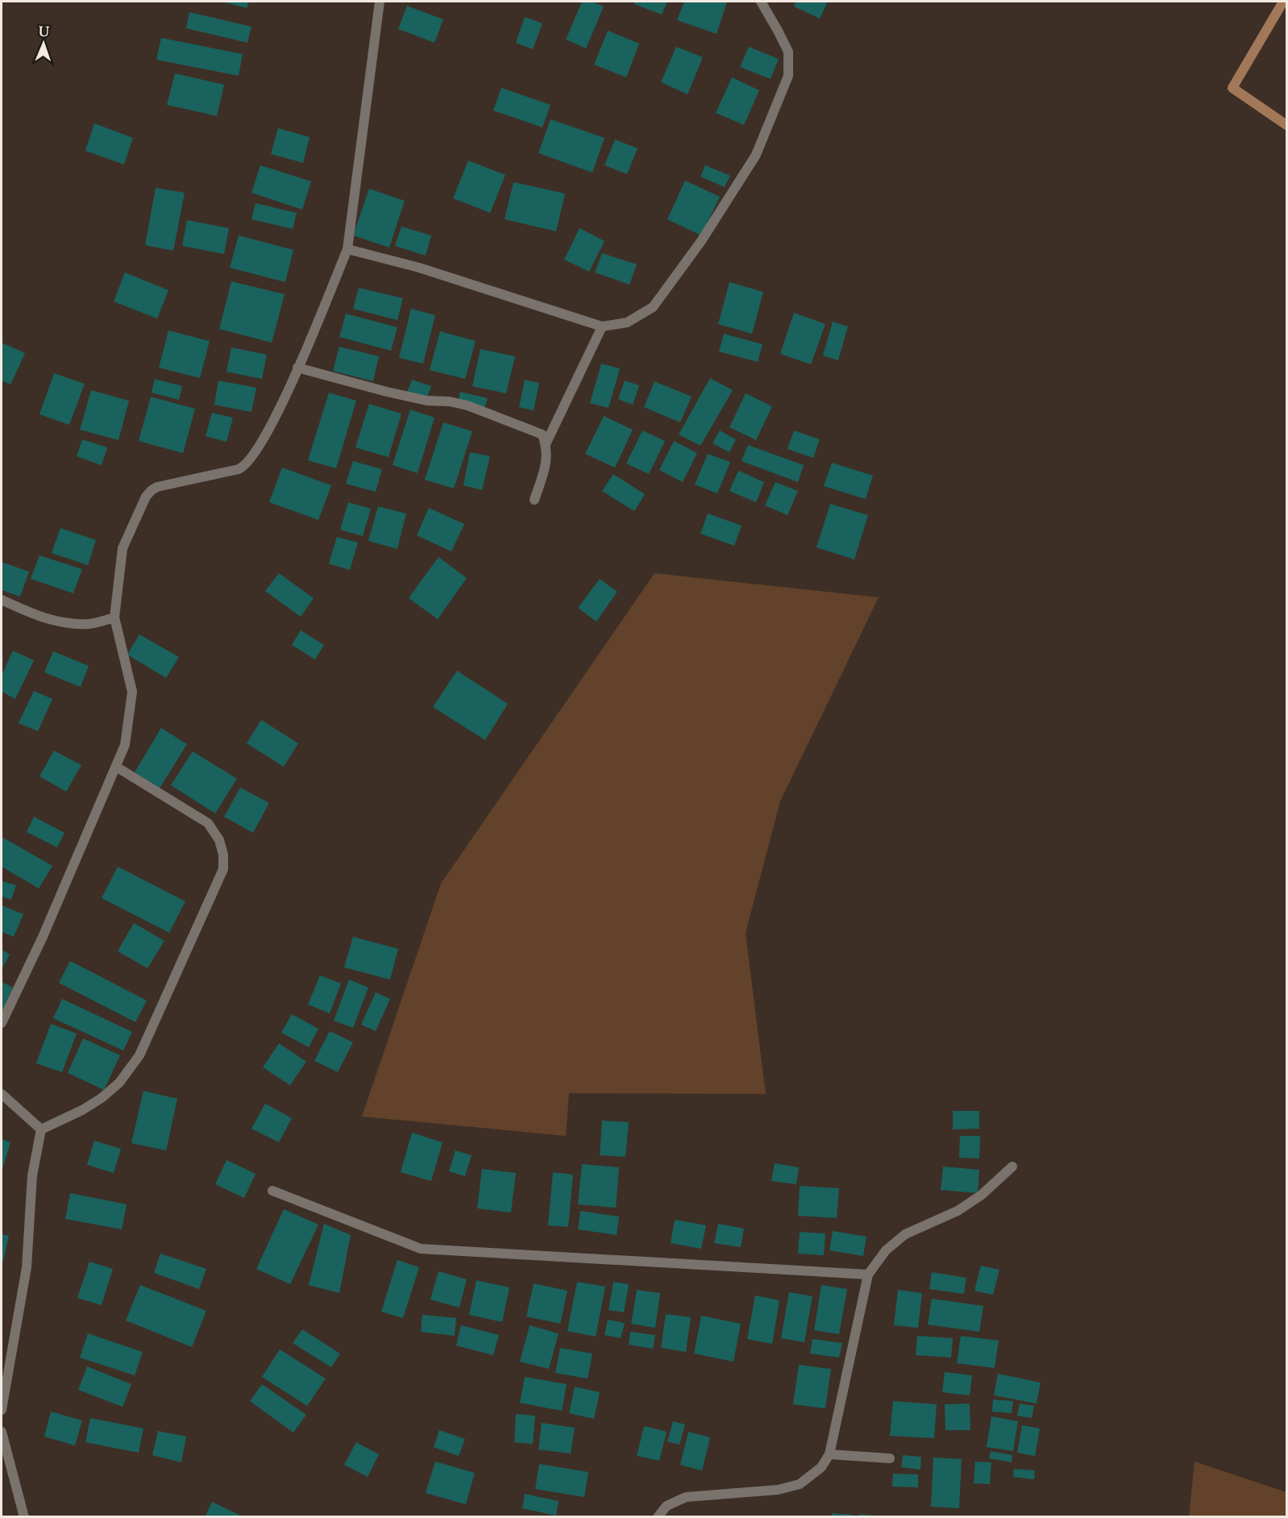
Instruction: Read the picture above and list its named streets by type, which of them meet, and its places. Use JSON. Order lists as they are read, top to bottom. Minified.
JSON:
{"north":"top"}
